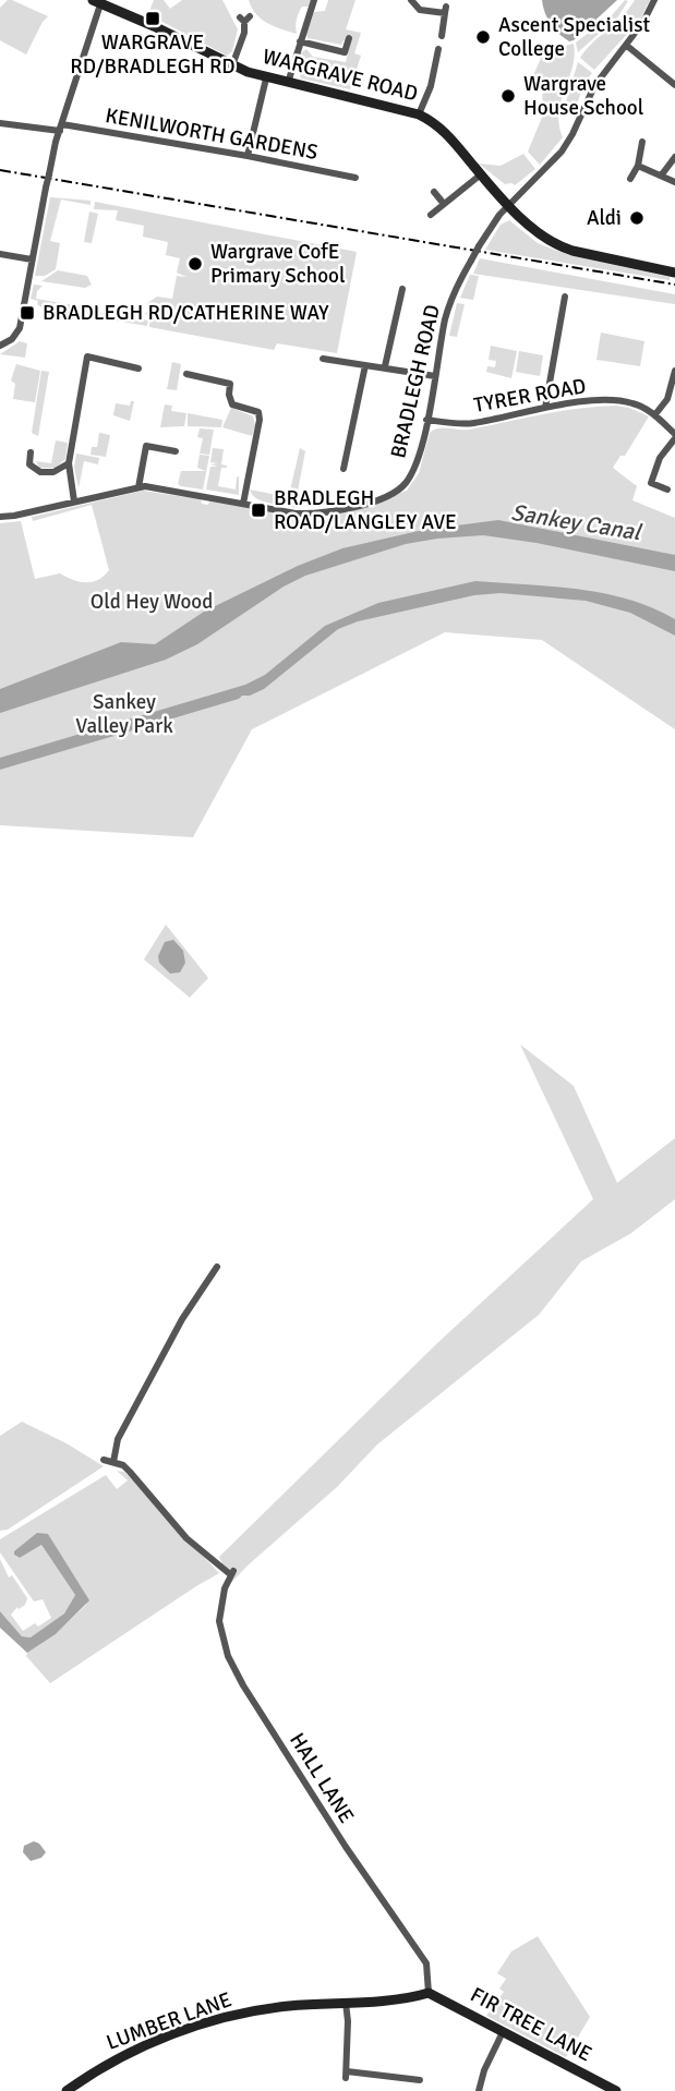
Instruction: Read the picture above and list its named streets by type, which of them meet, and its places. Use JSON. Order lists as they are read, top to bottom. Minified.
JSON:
{"streets":{"street":["WARGRAVE ROAD","KENILWORTH GARDENS","BRADLEGH ROAD","TYRER ROAD","HALL LANE","LUMBER LANE","FIR TREE LANE"]},"crossings":[["WARGRAVE ROAD","BRADLEGH ROAD"],["BRADLEGH ROAD","TYRER ROAD"],["HALL LANE","LUMBER LANE"],["HALL LANE","FIR TREE LANE"],["LUMBER LANE","FIR TREE LANE"]],"water":["Sankey Canal"],"parks":["Old Hey Wood","Sankey Valley Park"],"places":{"transit":["WARGRAVE RD/BRADLEGH RD","BRADLEGH RD/CATHERINE WAY","BRADLEGH ROAD/LANGLEY AVE"],"other":["Ascent Specialist College","Wargrave House School","Aldi","Wargrave CofE Primary School"]}}
